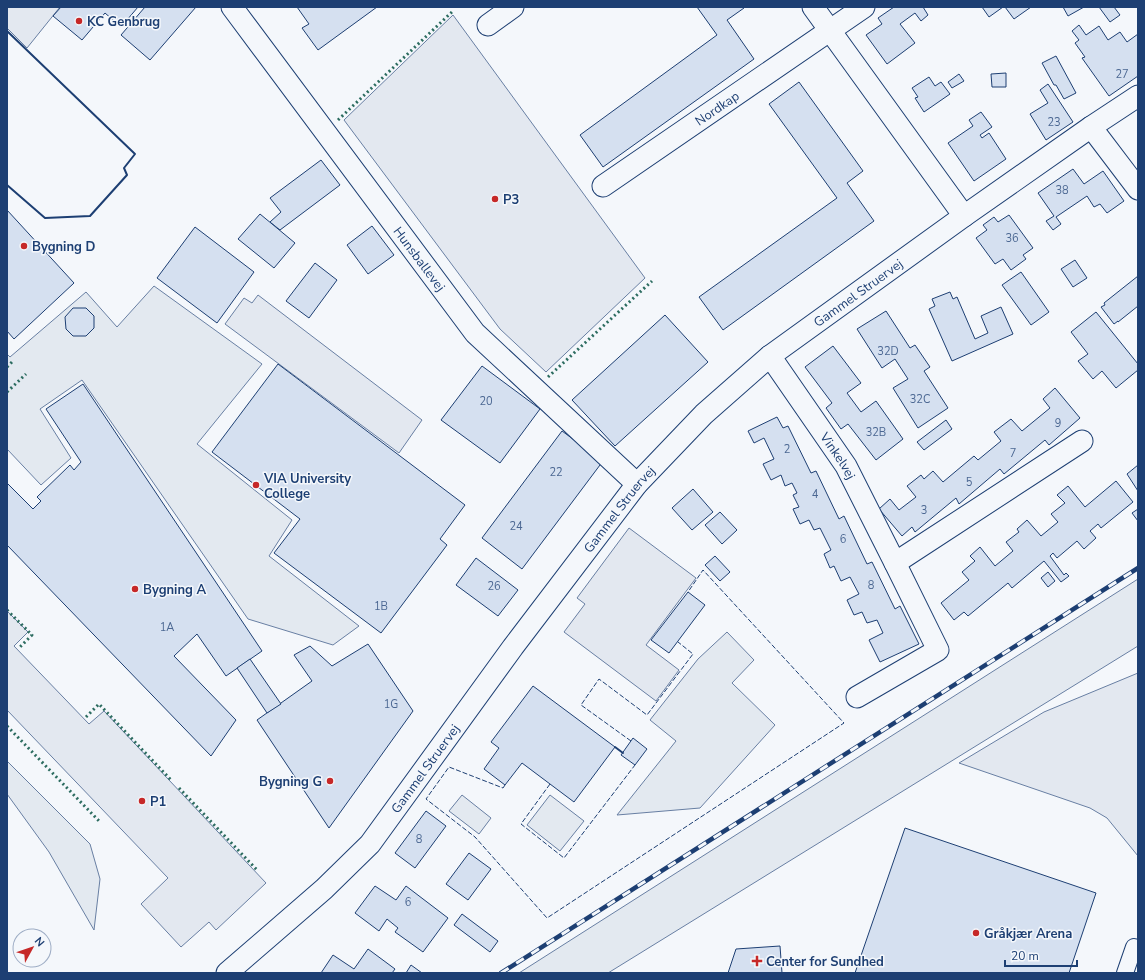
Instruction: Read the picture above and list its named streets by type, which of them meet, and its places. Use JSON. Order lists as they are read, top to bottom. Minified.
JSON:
{"streets":{"street":["Nordkap","Hunsballevej","Gammel Struervej","Vinkelvej"]},"crossings":[["Hunsballevej","Gammel Struervej"],["Gammel Struervej","Vinkelvej"]],"places":{"other":["KC Genbrug","P3","Bygning D","VIA University College","Bygning A","Bygning G","P1","Gråkjær Arena"],"health":["Center for Sundhed"]},"house_numbers":["27","23","38","36","32D","32C","20","9","32B","2","7","22","5","4","3","24","6","8","26","1B","1A","1G","8","6"],"scale_bar":"20 m","north":"top right"}
